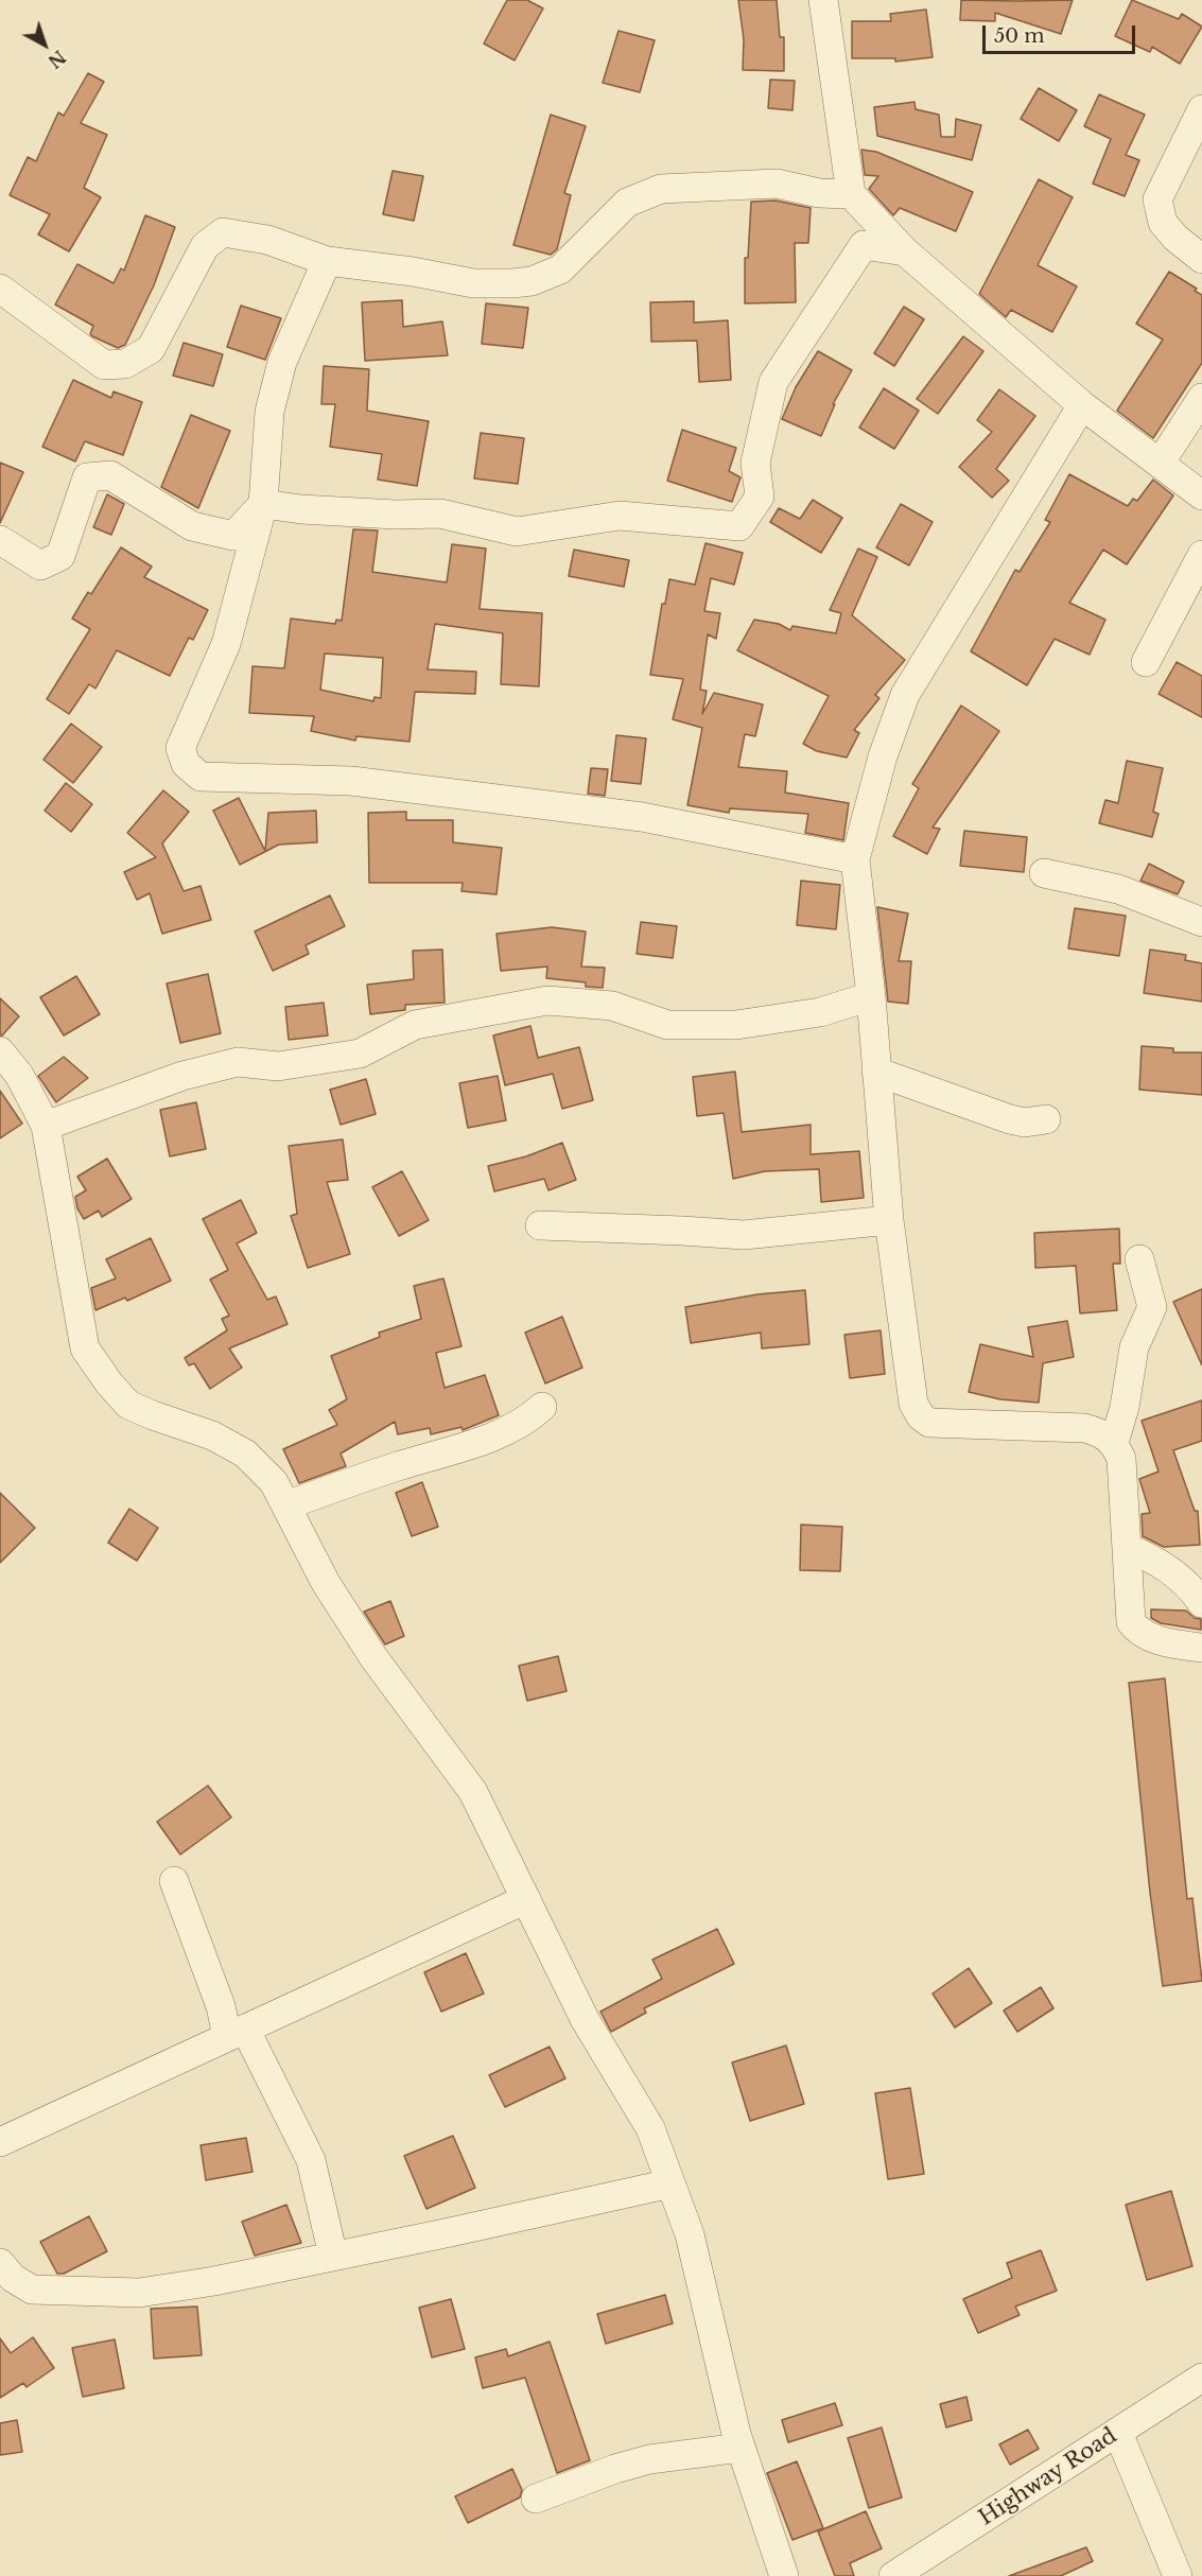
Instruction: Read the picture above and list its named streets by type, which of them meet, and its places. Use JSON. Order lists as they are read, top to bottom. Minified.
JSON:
{"streets":{"street":["Highway Road"]},"scale_bar":"50 m","north":"bottom right"}
